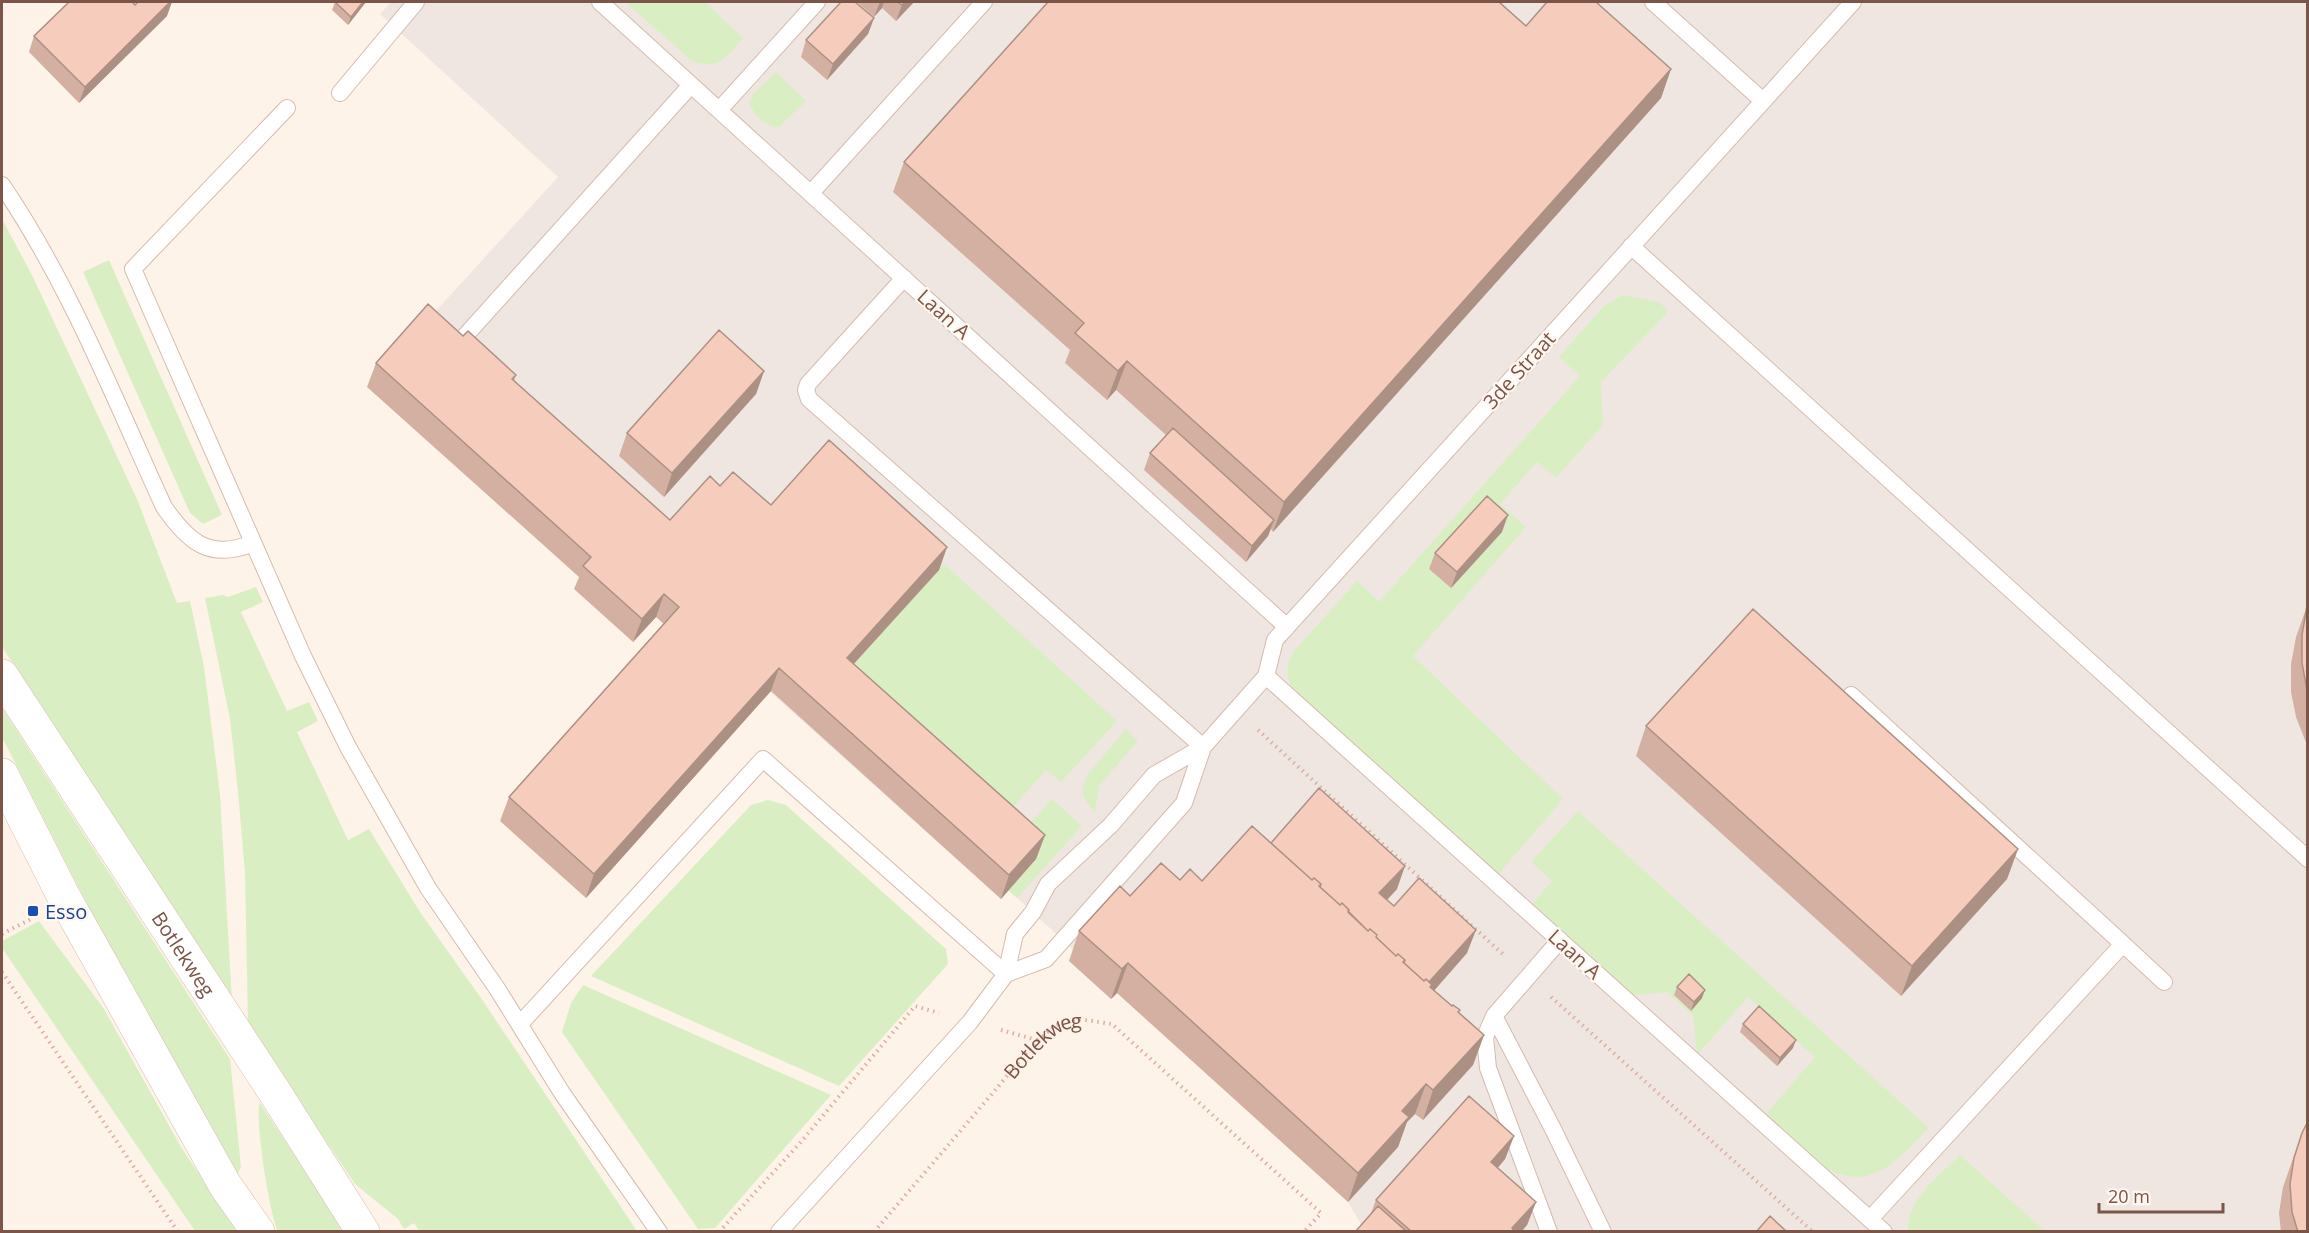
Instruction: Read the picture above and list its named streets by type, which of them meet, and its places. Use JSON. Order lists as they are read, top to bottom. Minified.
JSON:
{"streets":{"main road":["Botlekweg"],"lane":["Laan A","3de Straat"]},"crossings":[["Laan A","3de Straat"]],"places":{"transit":["Esso"]},"scale_bar":"20 m"}
